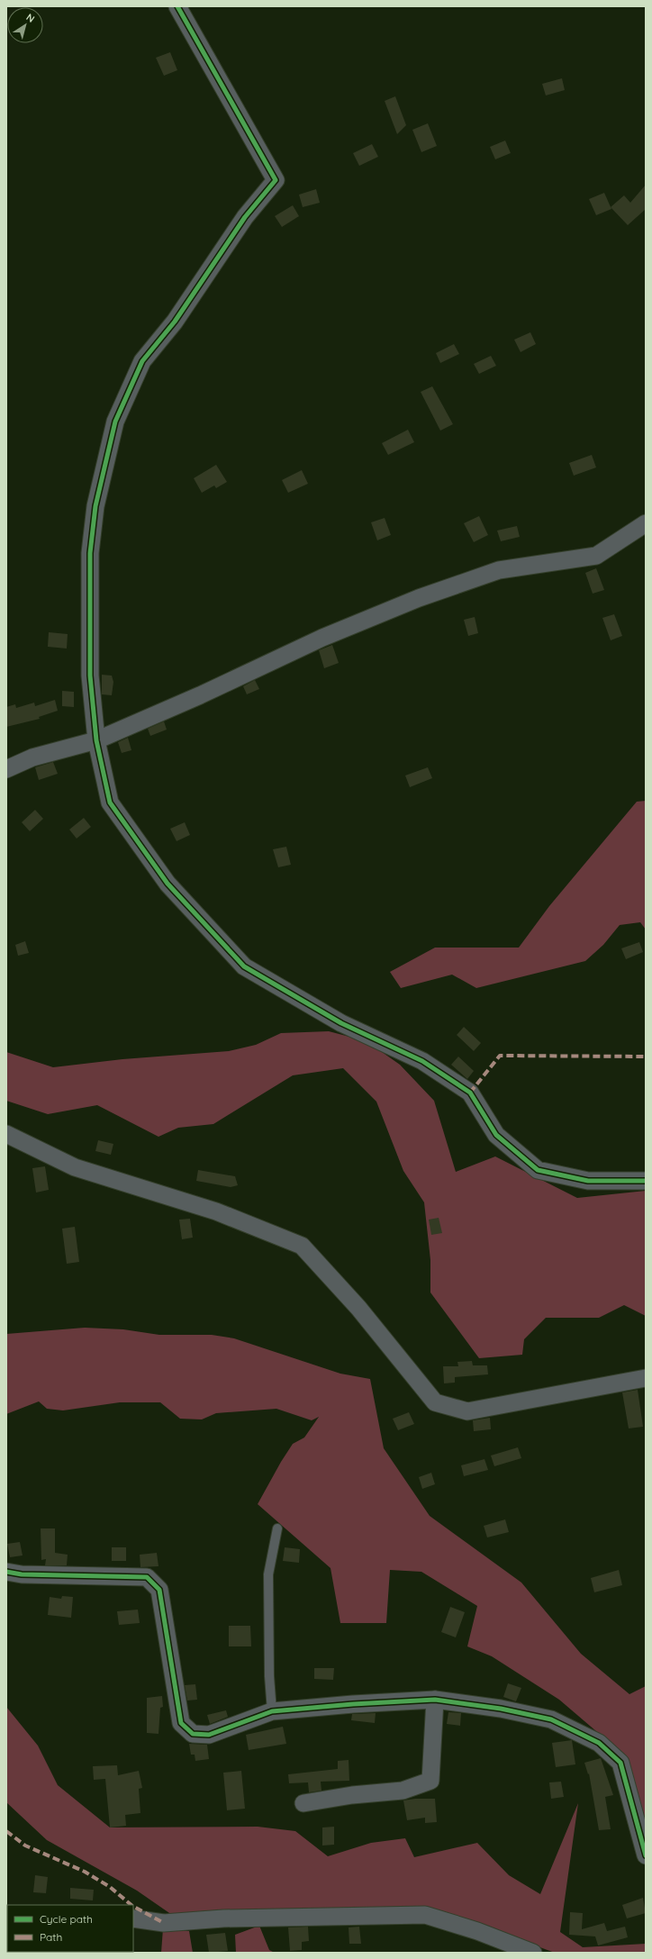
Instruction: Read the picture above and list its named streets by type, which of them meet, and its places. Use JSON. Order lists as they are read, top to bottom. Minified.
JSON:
{"legend":["Cycle path","Path"],"north":"top right"}
